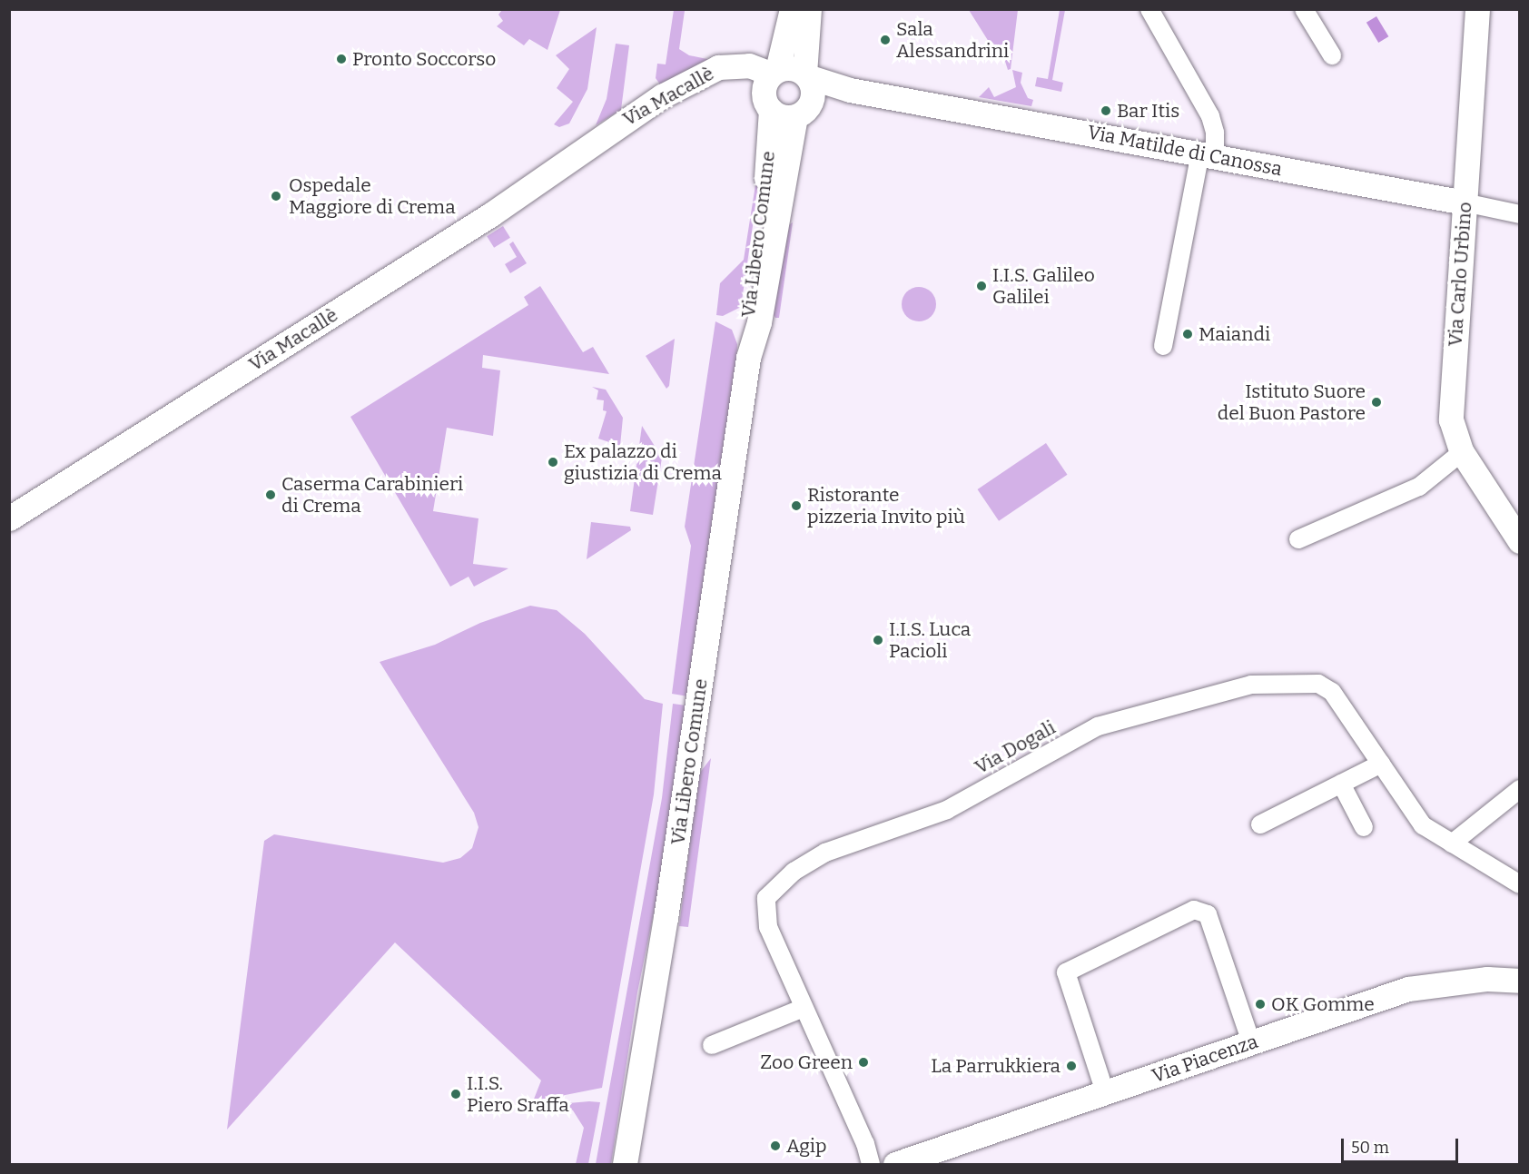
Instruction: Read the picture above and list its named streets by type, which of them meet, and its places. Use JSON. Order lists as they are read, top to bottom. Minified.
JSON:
{"streets":{"street":["Via Macallè","Via Matilde di Canossa","Via Libero Comune","Via Carlo Urbino","Via Dogali","Via Piacenza"]},"crossings":[["Via Macallè","Via Matilde di Canossa"],["Via Macallè","Via Libero Comune"],["Via Matilde di Canossa","Via Libero Comune"],["Via Matilde di Canossa","Via Carlo Urbino"]],"places":["Sala Alessandrini","Pronto Soccorso","Bar Itis","Ospedale Maggiore di Crema","I.I.S. Galileo Galilei","Maiandi","Istituto Suore del Buon Pastore","Ex palazzo di giustizia di Crema","Caserma Carabinieri di Crema","Ristorante pizzeria Invito più","I.I.S. Luca Pacioli","OK Gomme","Zoo Green","La Parrukkiera","I.I.S. Piero Sraffa","Agip"],"scale_bar":"50 m"}
